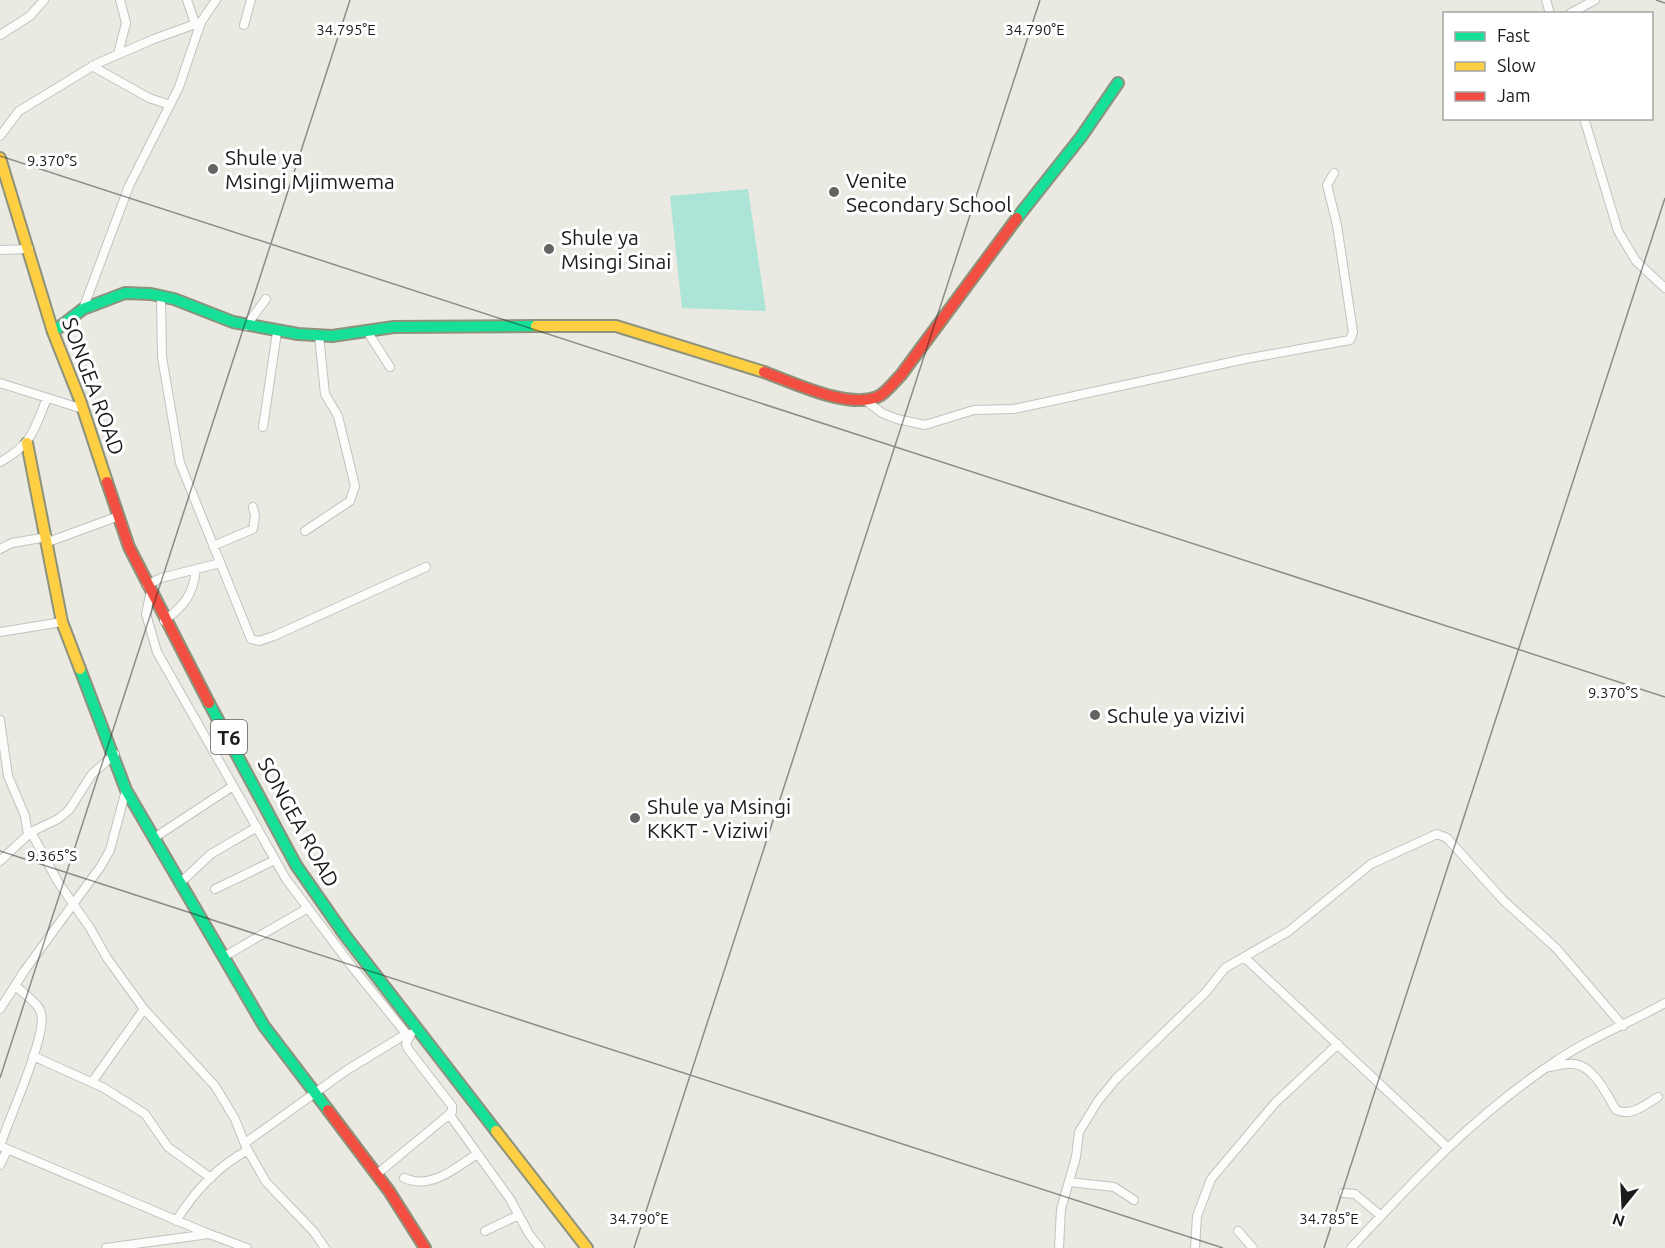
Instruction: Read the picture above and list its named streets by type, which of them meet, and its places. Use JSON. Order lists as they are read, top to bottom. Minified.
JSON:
{"streets":{"main road":["SONGEA ROAD","T6"]},"places":["Shule ya Msingi Mjimwema","Venite Secondary School","Shule ya Msingi Sinai","Schule ya vizivi","Shule ya Msingi KKKT - Viziwi"],"legend":["Fast","Slow","Jam"],"north":"bottom","coordinates":["34.795°E","34.790°E","9.370°S","9.365°S","34.785°E"]}
